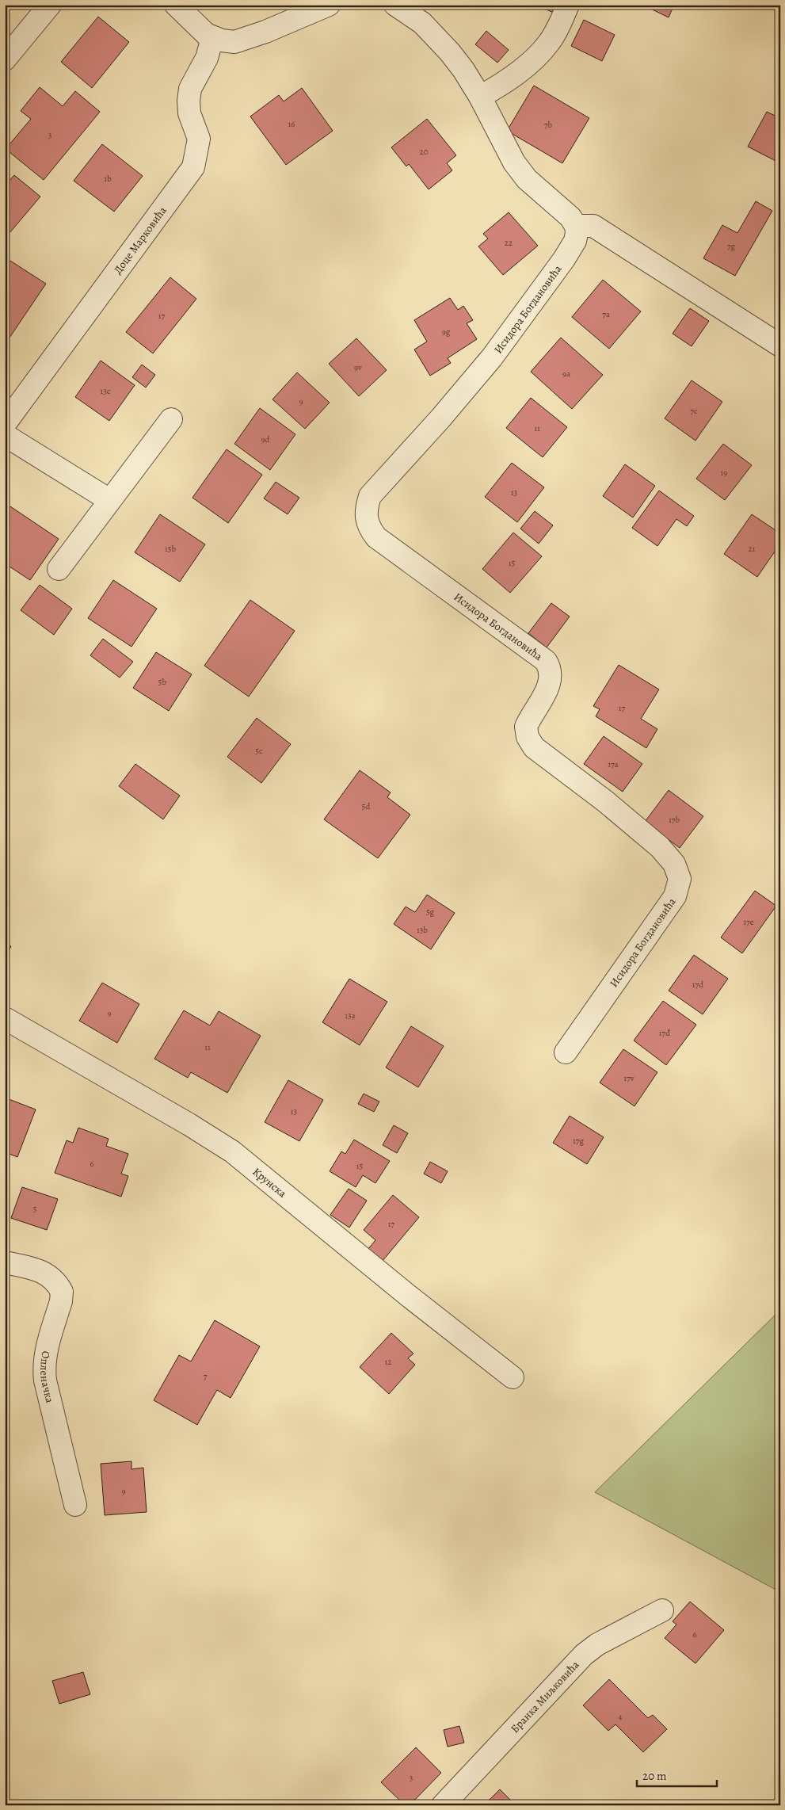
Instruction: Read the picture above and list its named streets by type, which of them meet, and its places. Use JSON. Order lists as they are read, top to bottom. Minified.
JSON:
{"streets":{"street":["Доце Марковића","Исидора Богдановића","Крунска","Опленачка","Бранка Миљковића"]},"house_numbers":["16","7b","3","20","1b","22","7g","7a","17","9g","9v","9a","13c","9","7c","11","9d","19","13","15b","21","15","5b","17","5c","17a","5d","17b","5g","17e","13b","17d","9","13a","17đ","11","17v","13","17g","6","15","5","17","12","7","9","6","4","3"],"scale_bar":"20 m"}
